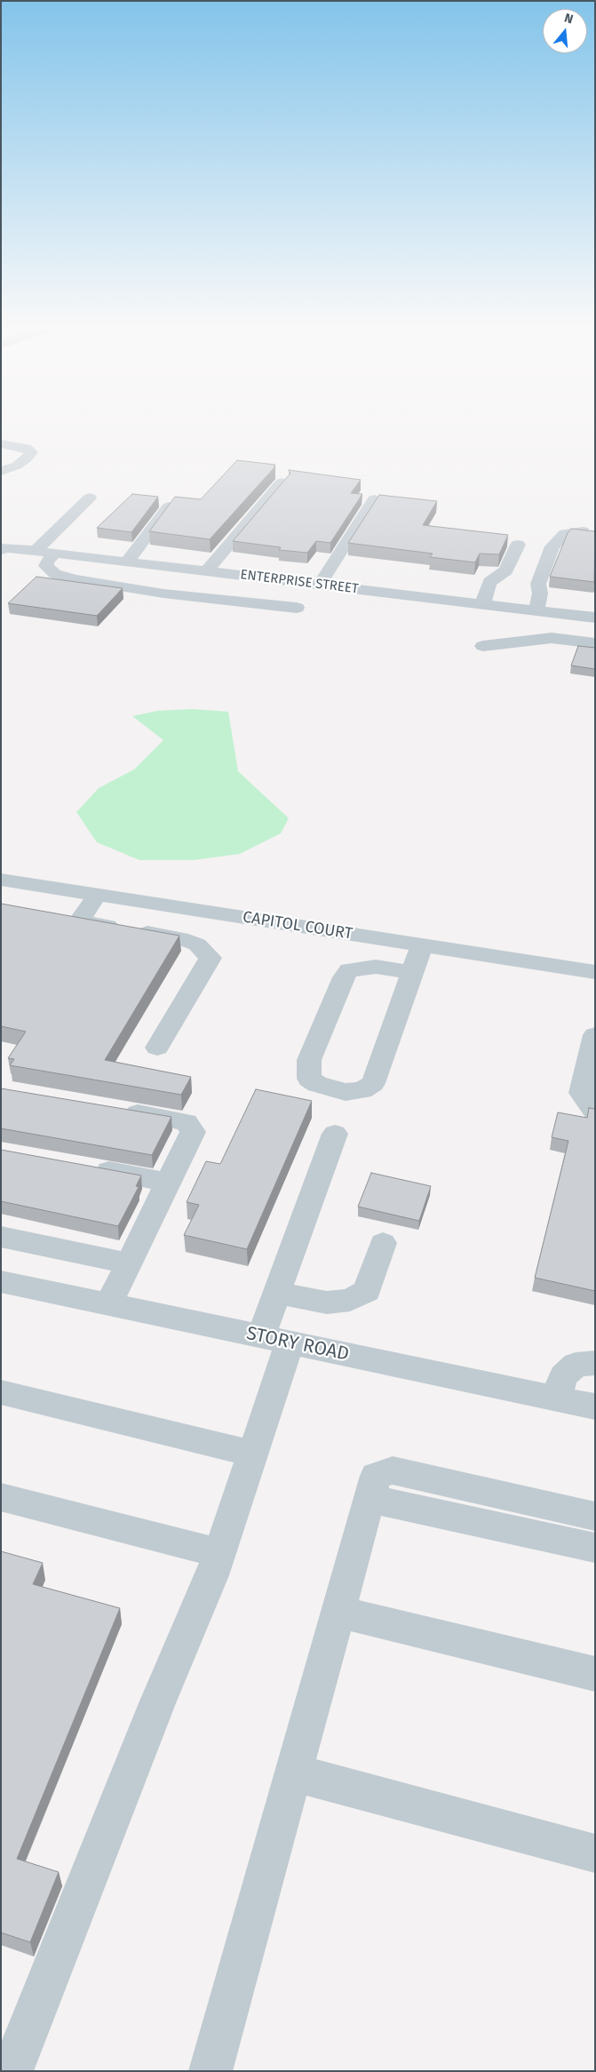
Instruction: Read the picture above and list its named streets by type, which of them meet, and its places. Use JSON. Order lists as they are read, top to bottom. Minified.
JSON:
{"streets":{"street":["ENTERPRISE STREET","CAPITOL COURT","STORY ROAD"]},"north":"top"}
